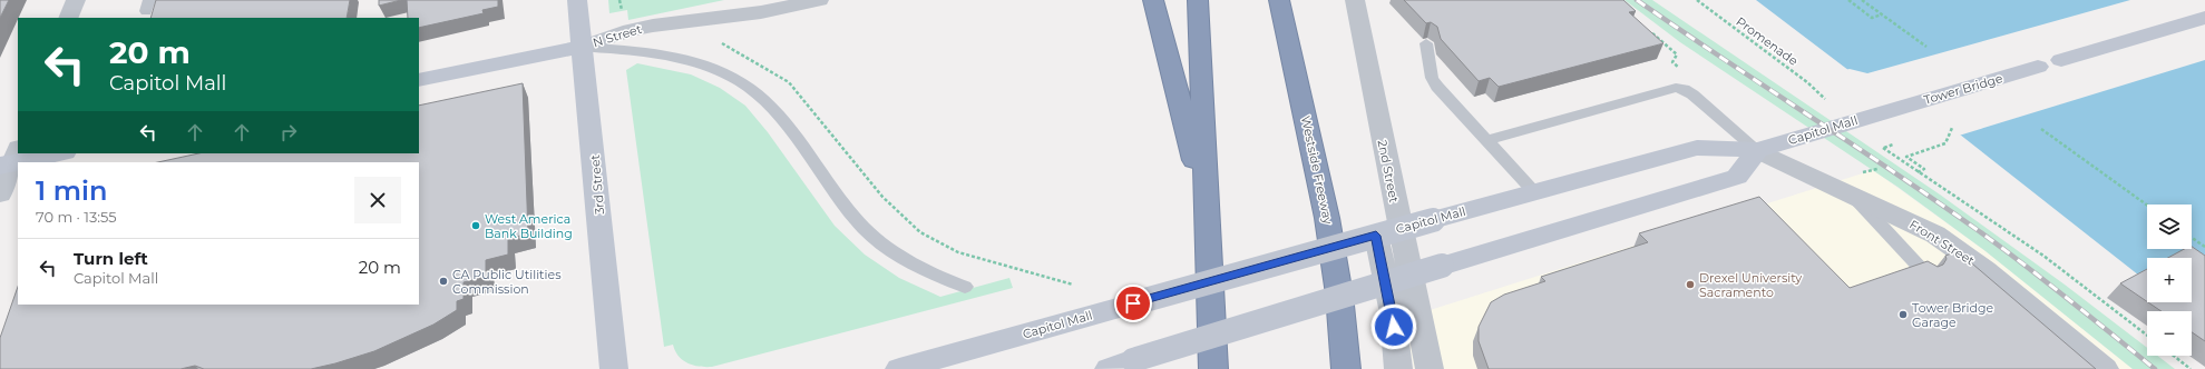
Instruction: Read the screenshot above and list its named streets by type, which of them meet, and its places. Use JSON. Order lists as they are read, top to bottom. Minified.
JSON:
{"streets":{"highway":["Westside Freeway"],"main road":["N Street","Tower Bridge","Capitol Mall","3rd Street"],"street":["2nd Street","Front Street"],"path":["Promenade"]},"crossings":[["N Street","3rd Street"],["Tower Bridge","Capitol Mall"],["Capitol Mall","Front Street"]],"places":["West America Bank Building","CA Public Utilities Commission","Drexel University Sacramento","Tower Bridge Garage"],"page":{"turn":["20 m","Capitol Mall"],"heading":["1 min","70 m · 13:55"],"map_buttons":["+","−"],"list":[{"name":"Turn left","note":"Capitol Mall","value":"20 m"}]}}
